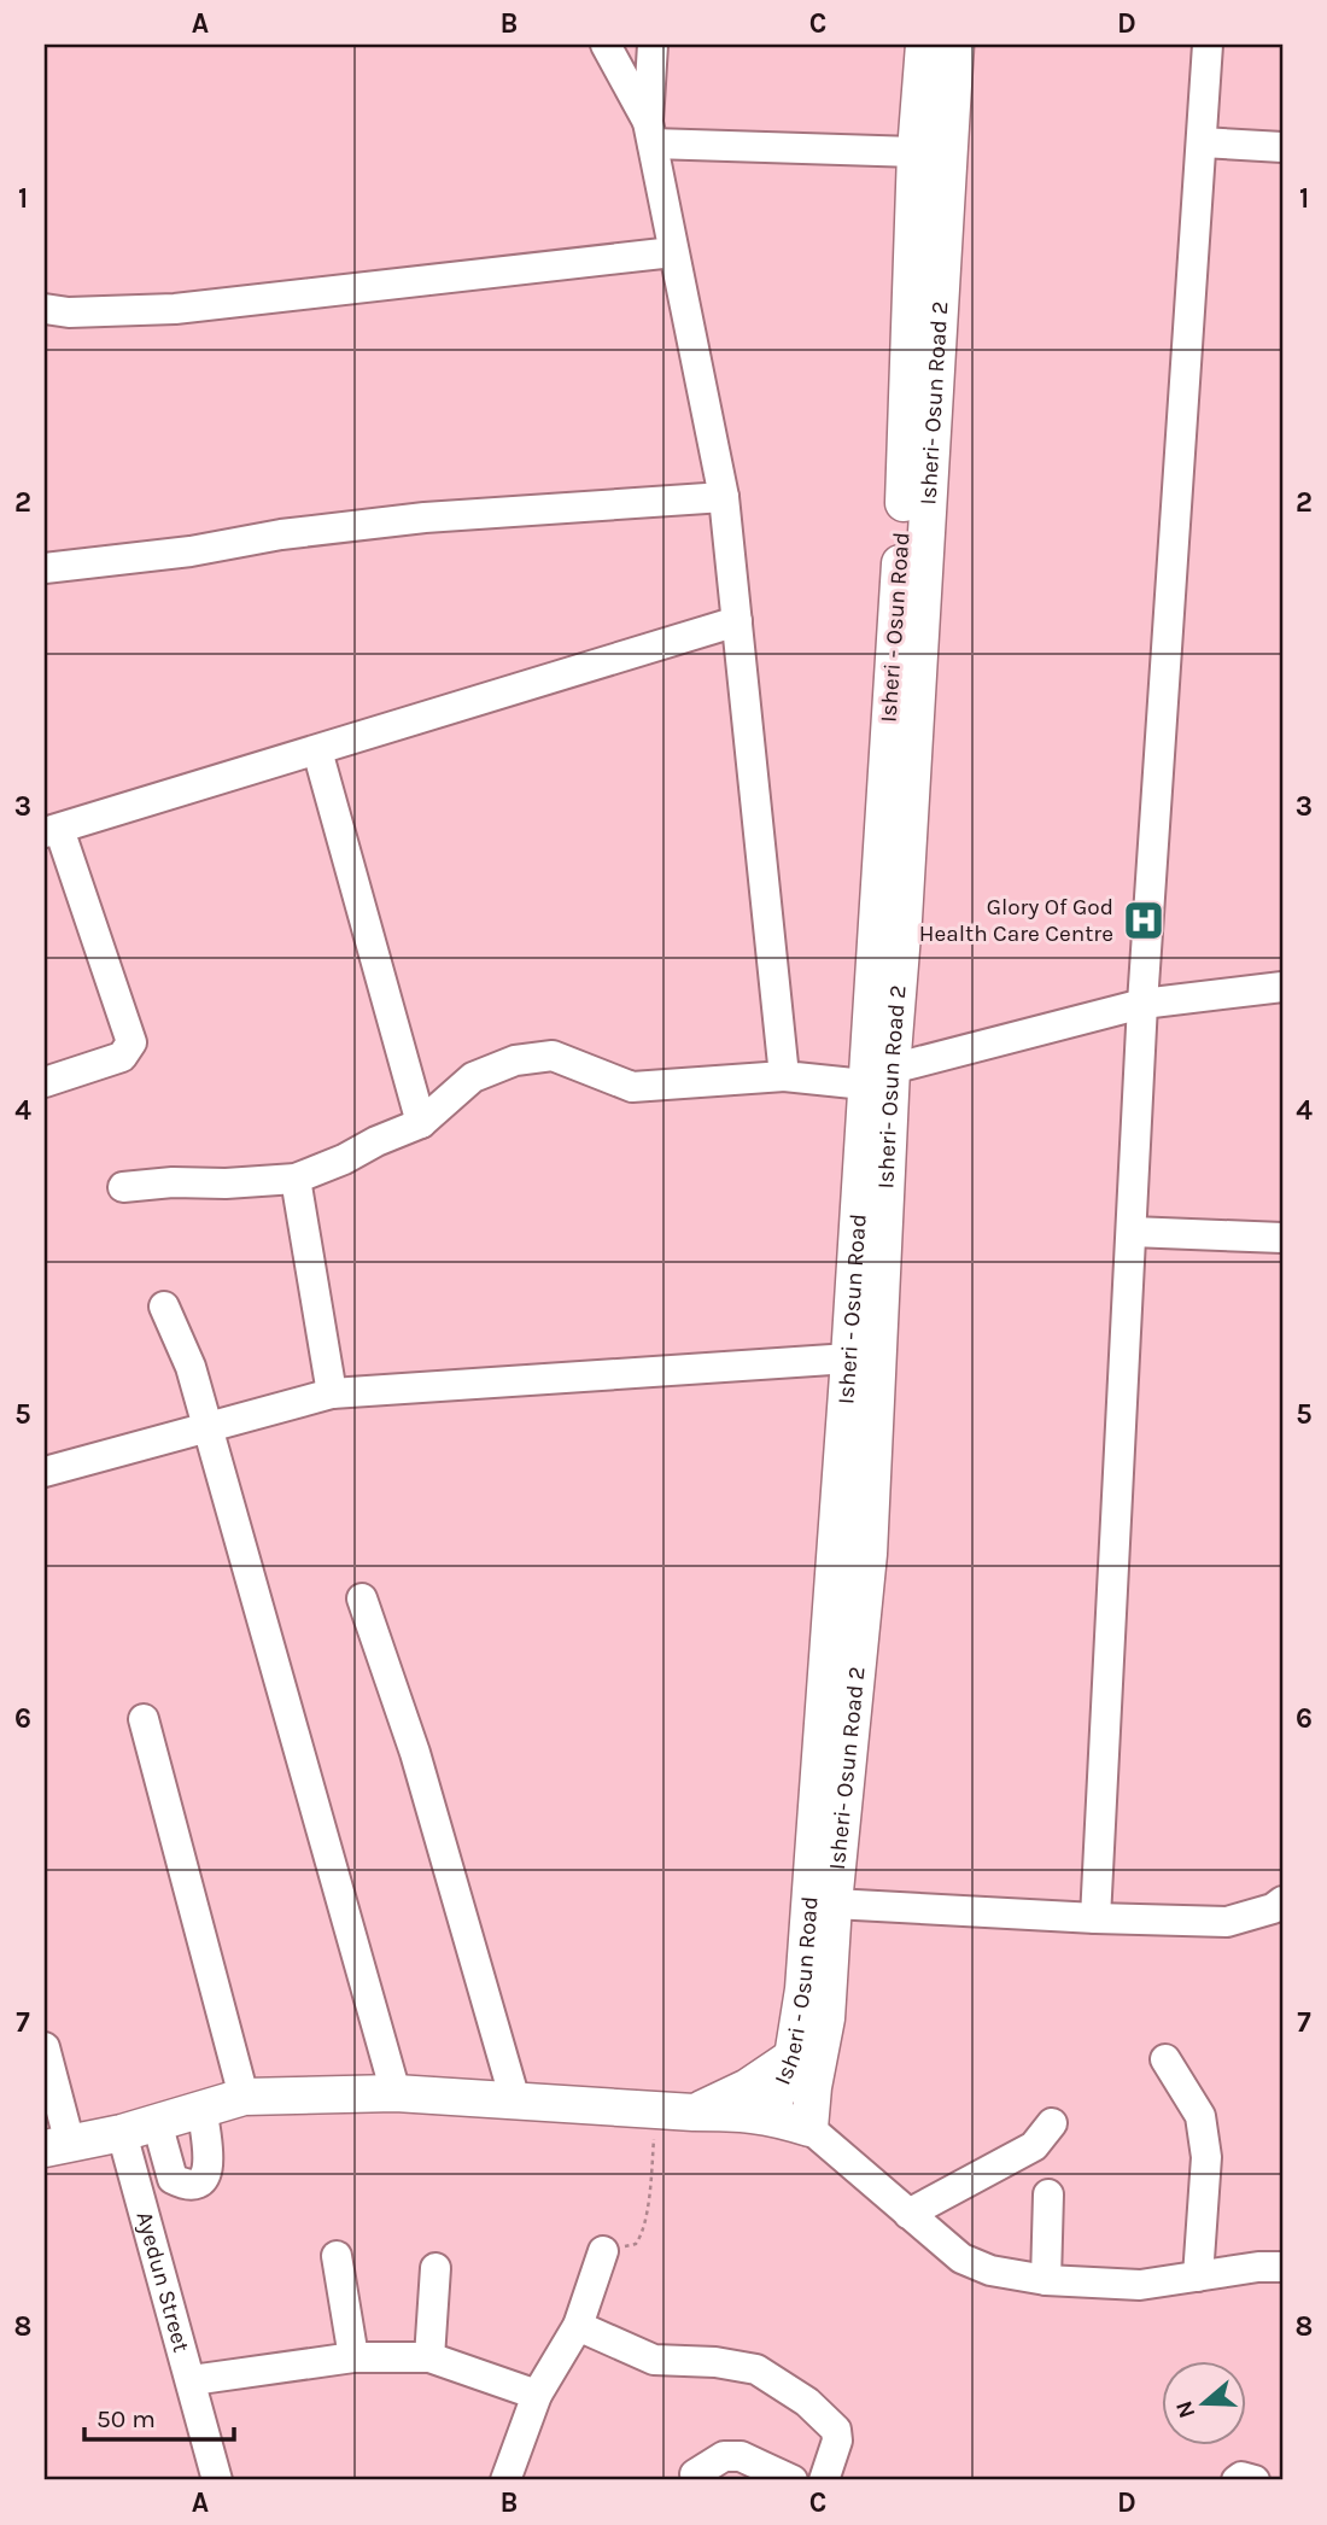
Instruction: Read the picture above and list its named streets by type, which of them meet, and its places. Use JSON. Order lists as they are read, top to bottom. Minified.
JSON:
{"streets":{"main road":["Isheri- Osun Road 2","Isheri - Osun Road"],"street":["Ayedun Street"]},"crossings":[["Isheri- Osun Road 2","Isheri - Osun Road"]],"places":{"hospital":["Glory Of God Health Care Centre"]},"scale_bar":"50 m","north":"left","grid":{"columns":["A","B","C","D"],"rows":["1","2","3","4","5","6","7","8"]}}
